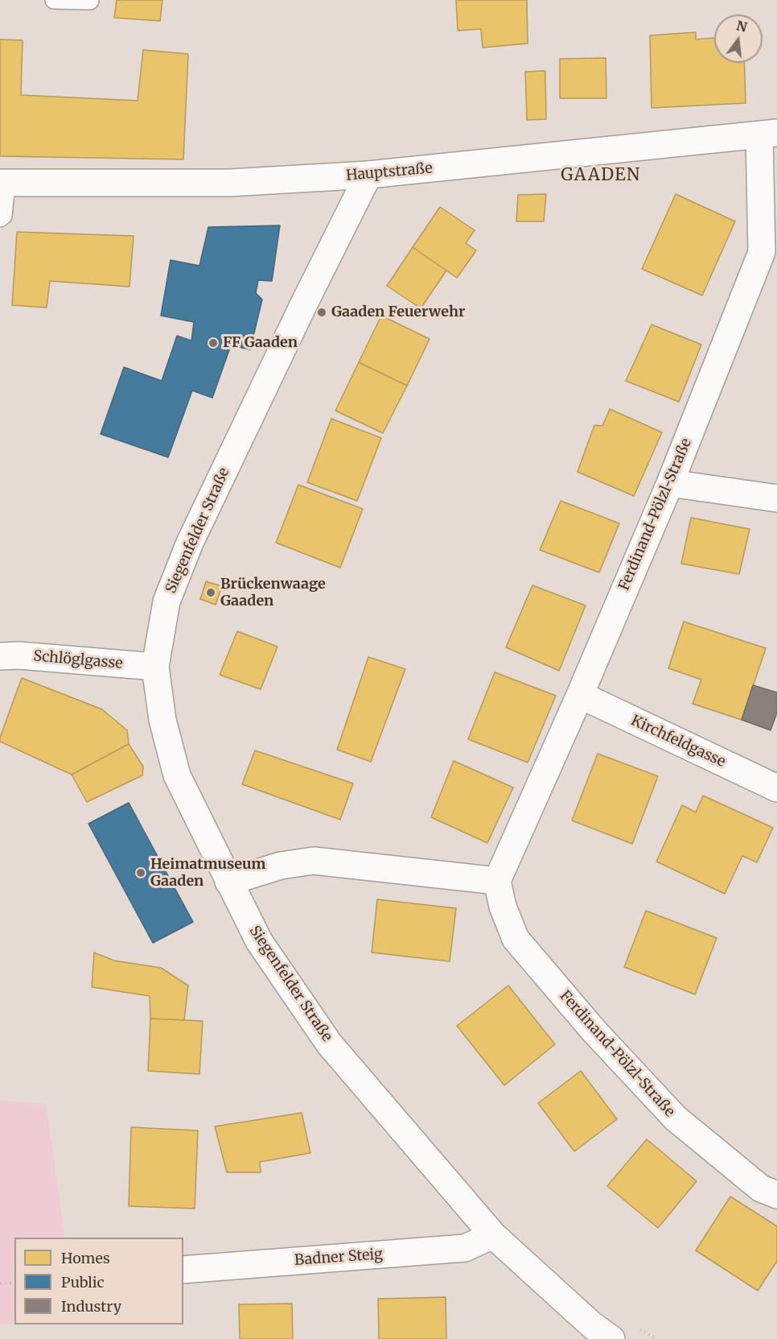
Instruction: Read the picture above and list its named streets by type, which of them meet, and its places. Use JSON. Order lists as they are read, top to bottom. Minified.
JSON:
{"streets":{"street":["Hauptstraße","Ferdinand-Pölzl-Straße","Siegenfelder Straße","Schlöglgasse","Kirchfeldgasse","Badner Steig"]},"crossings":[["Hauptstraße","Ferdinand-Pölzl-Straße"],["Hauptstraße","Siegenfelder Straße"],["Ferdinand-Pölzl-Straße","Kirchfeldgasse"],["Siegenfelder Straße","Schlöglgasse"],["Siegenfelder Straße","Badner Steig"]],"districts":["GAADEN"],"places":["Gaaden Feuerwehr","FF Gaaden","Brückenwaage Gaaden","Heimatmuseum Gaaden"],"legend":["Homes","Public","Industry"],"north":"top"}
